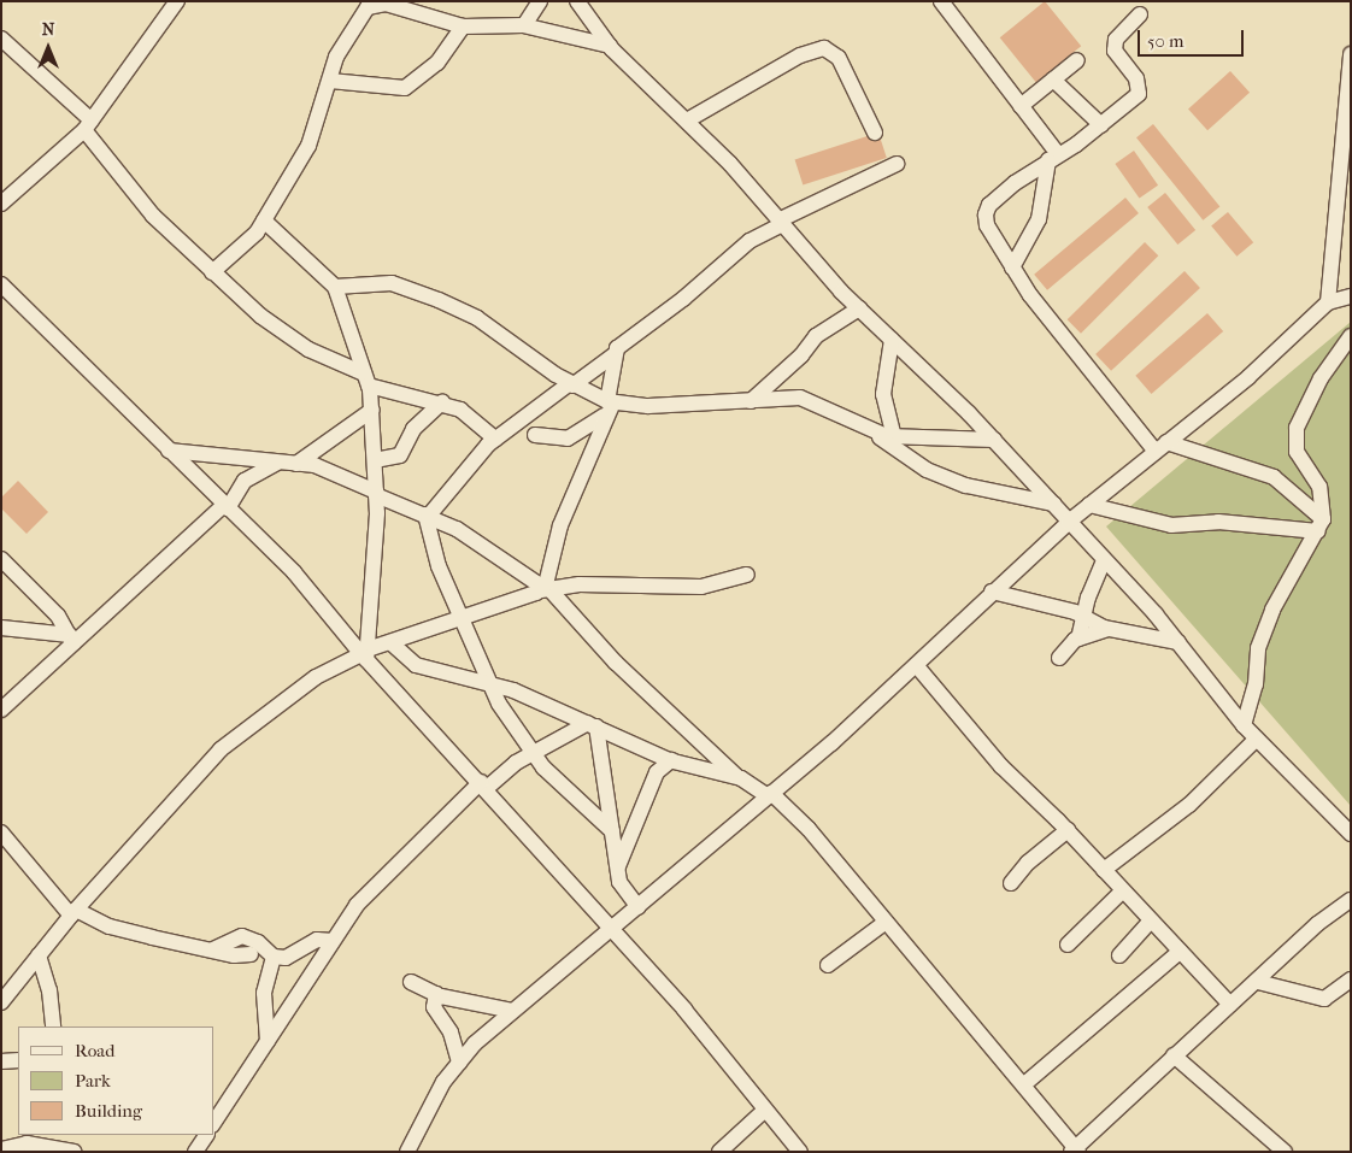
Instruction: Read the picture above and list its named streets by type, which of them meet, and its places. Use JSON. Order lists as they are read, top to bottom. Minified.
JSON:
{"legend":["Road","Park","Building"],"scale_bar":"50 m","north":"top"}
